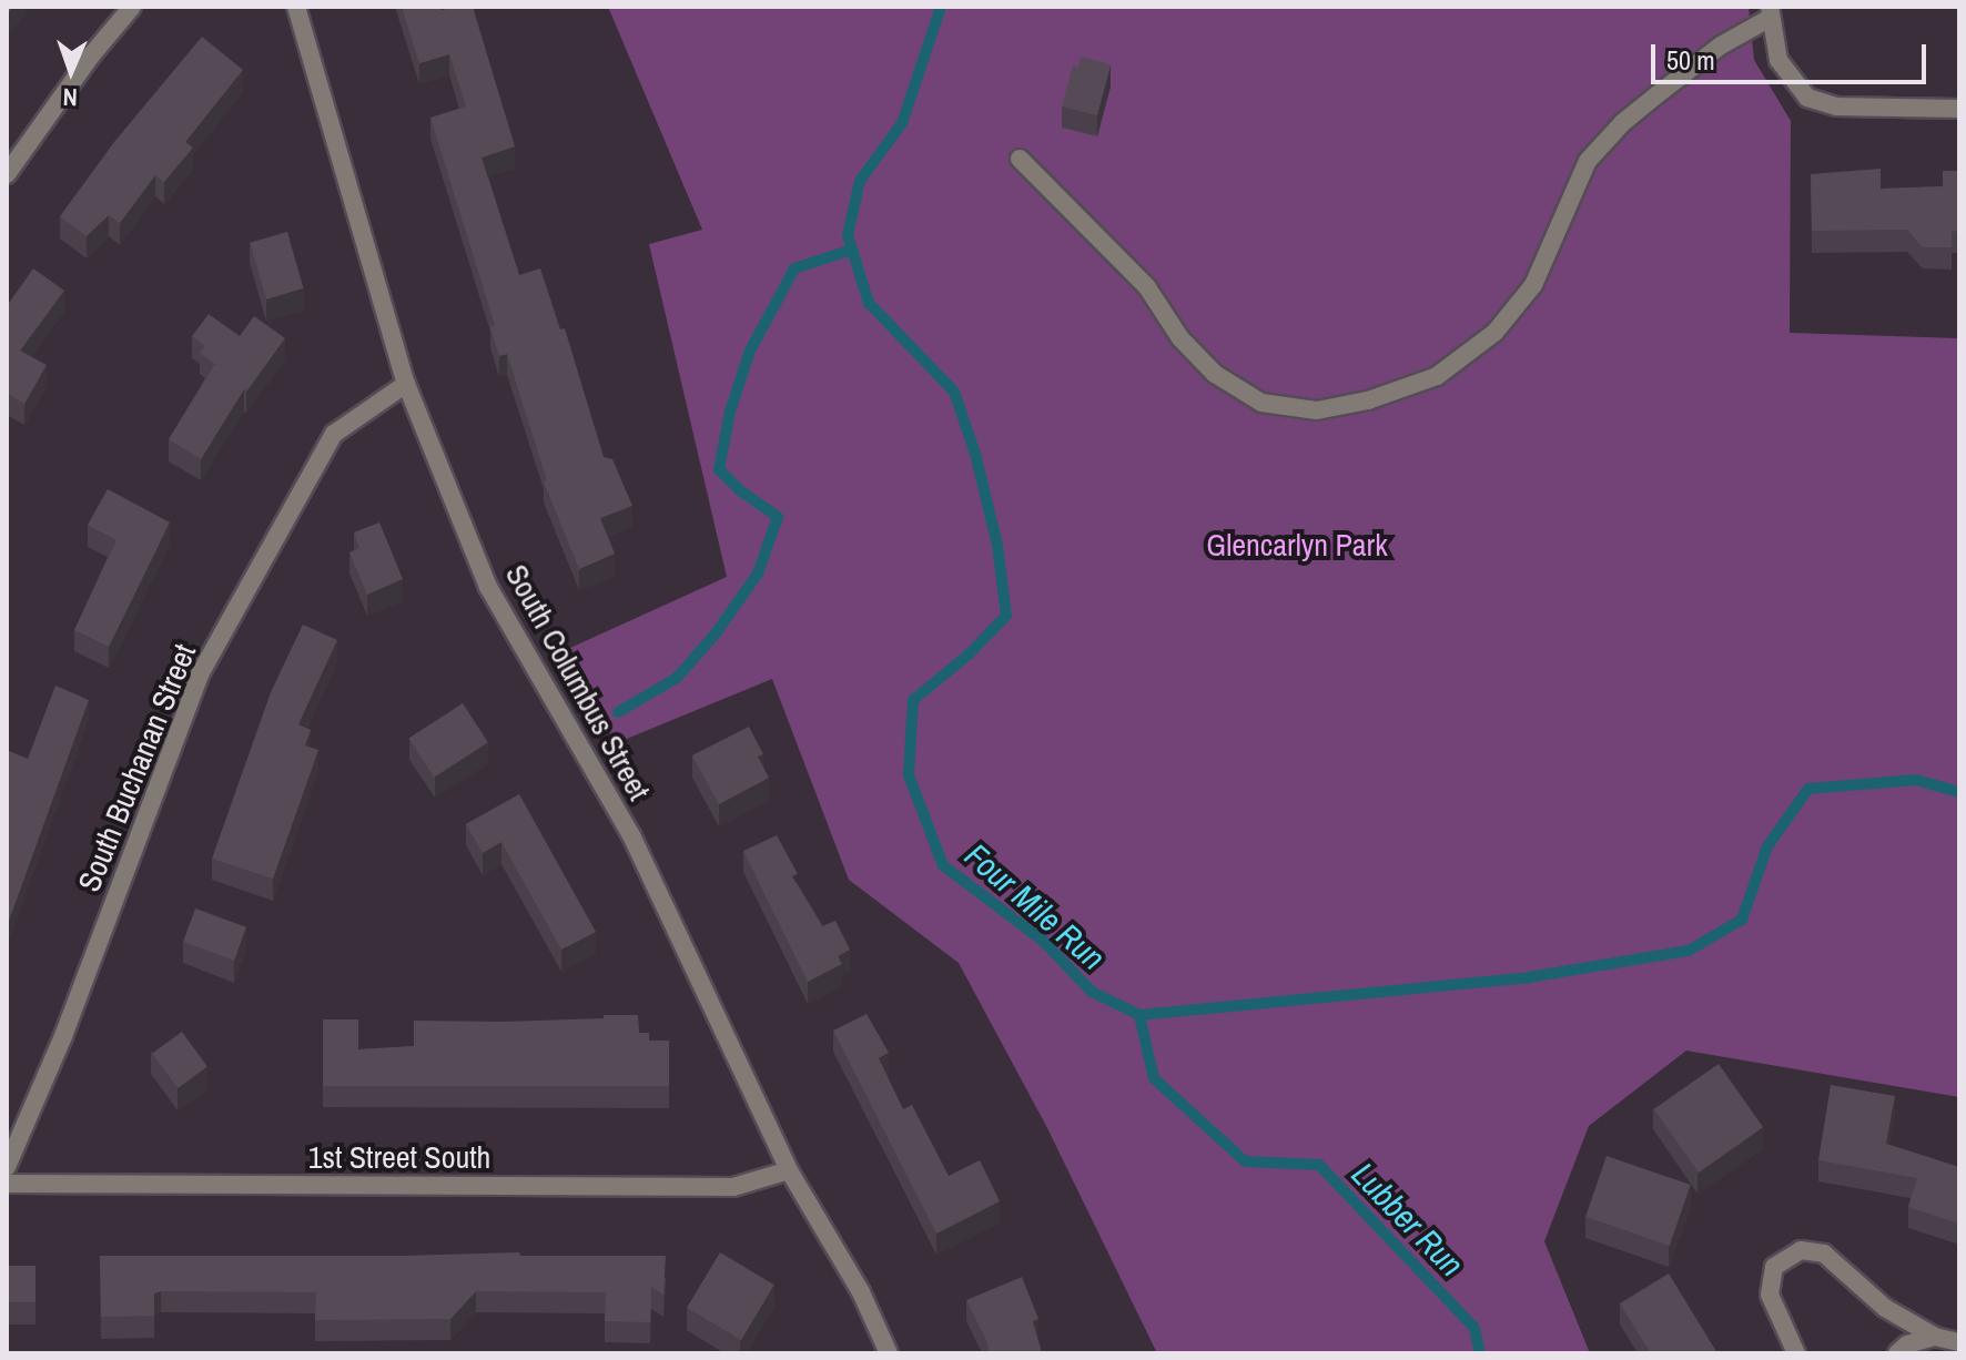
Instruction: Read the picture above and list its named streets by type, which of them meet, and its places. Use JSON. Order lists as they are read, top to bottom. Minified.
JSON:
{"streets":{"street":["South Columbus Street","South Buchanan Street","1st Street South"]},"crossings":[["South Columbus Street","South Buchanan Street"],["South Columbus Street","1st Street South"]],"water":["Four Mile Run","Lubber Run"],"parks":["Glencarlyn Park"],"scale_bar":"50 m","north":"bottom"}
